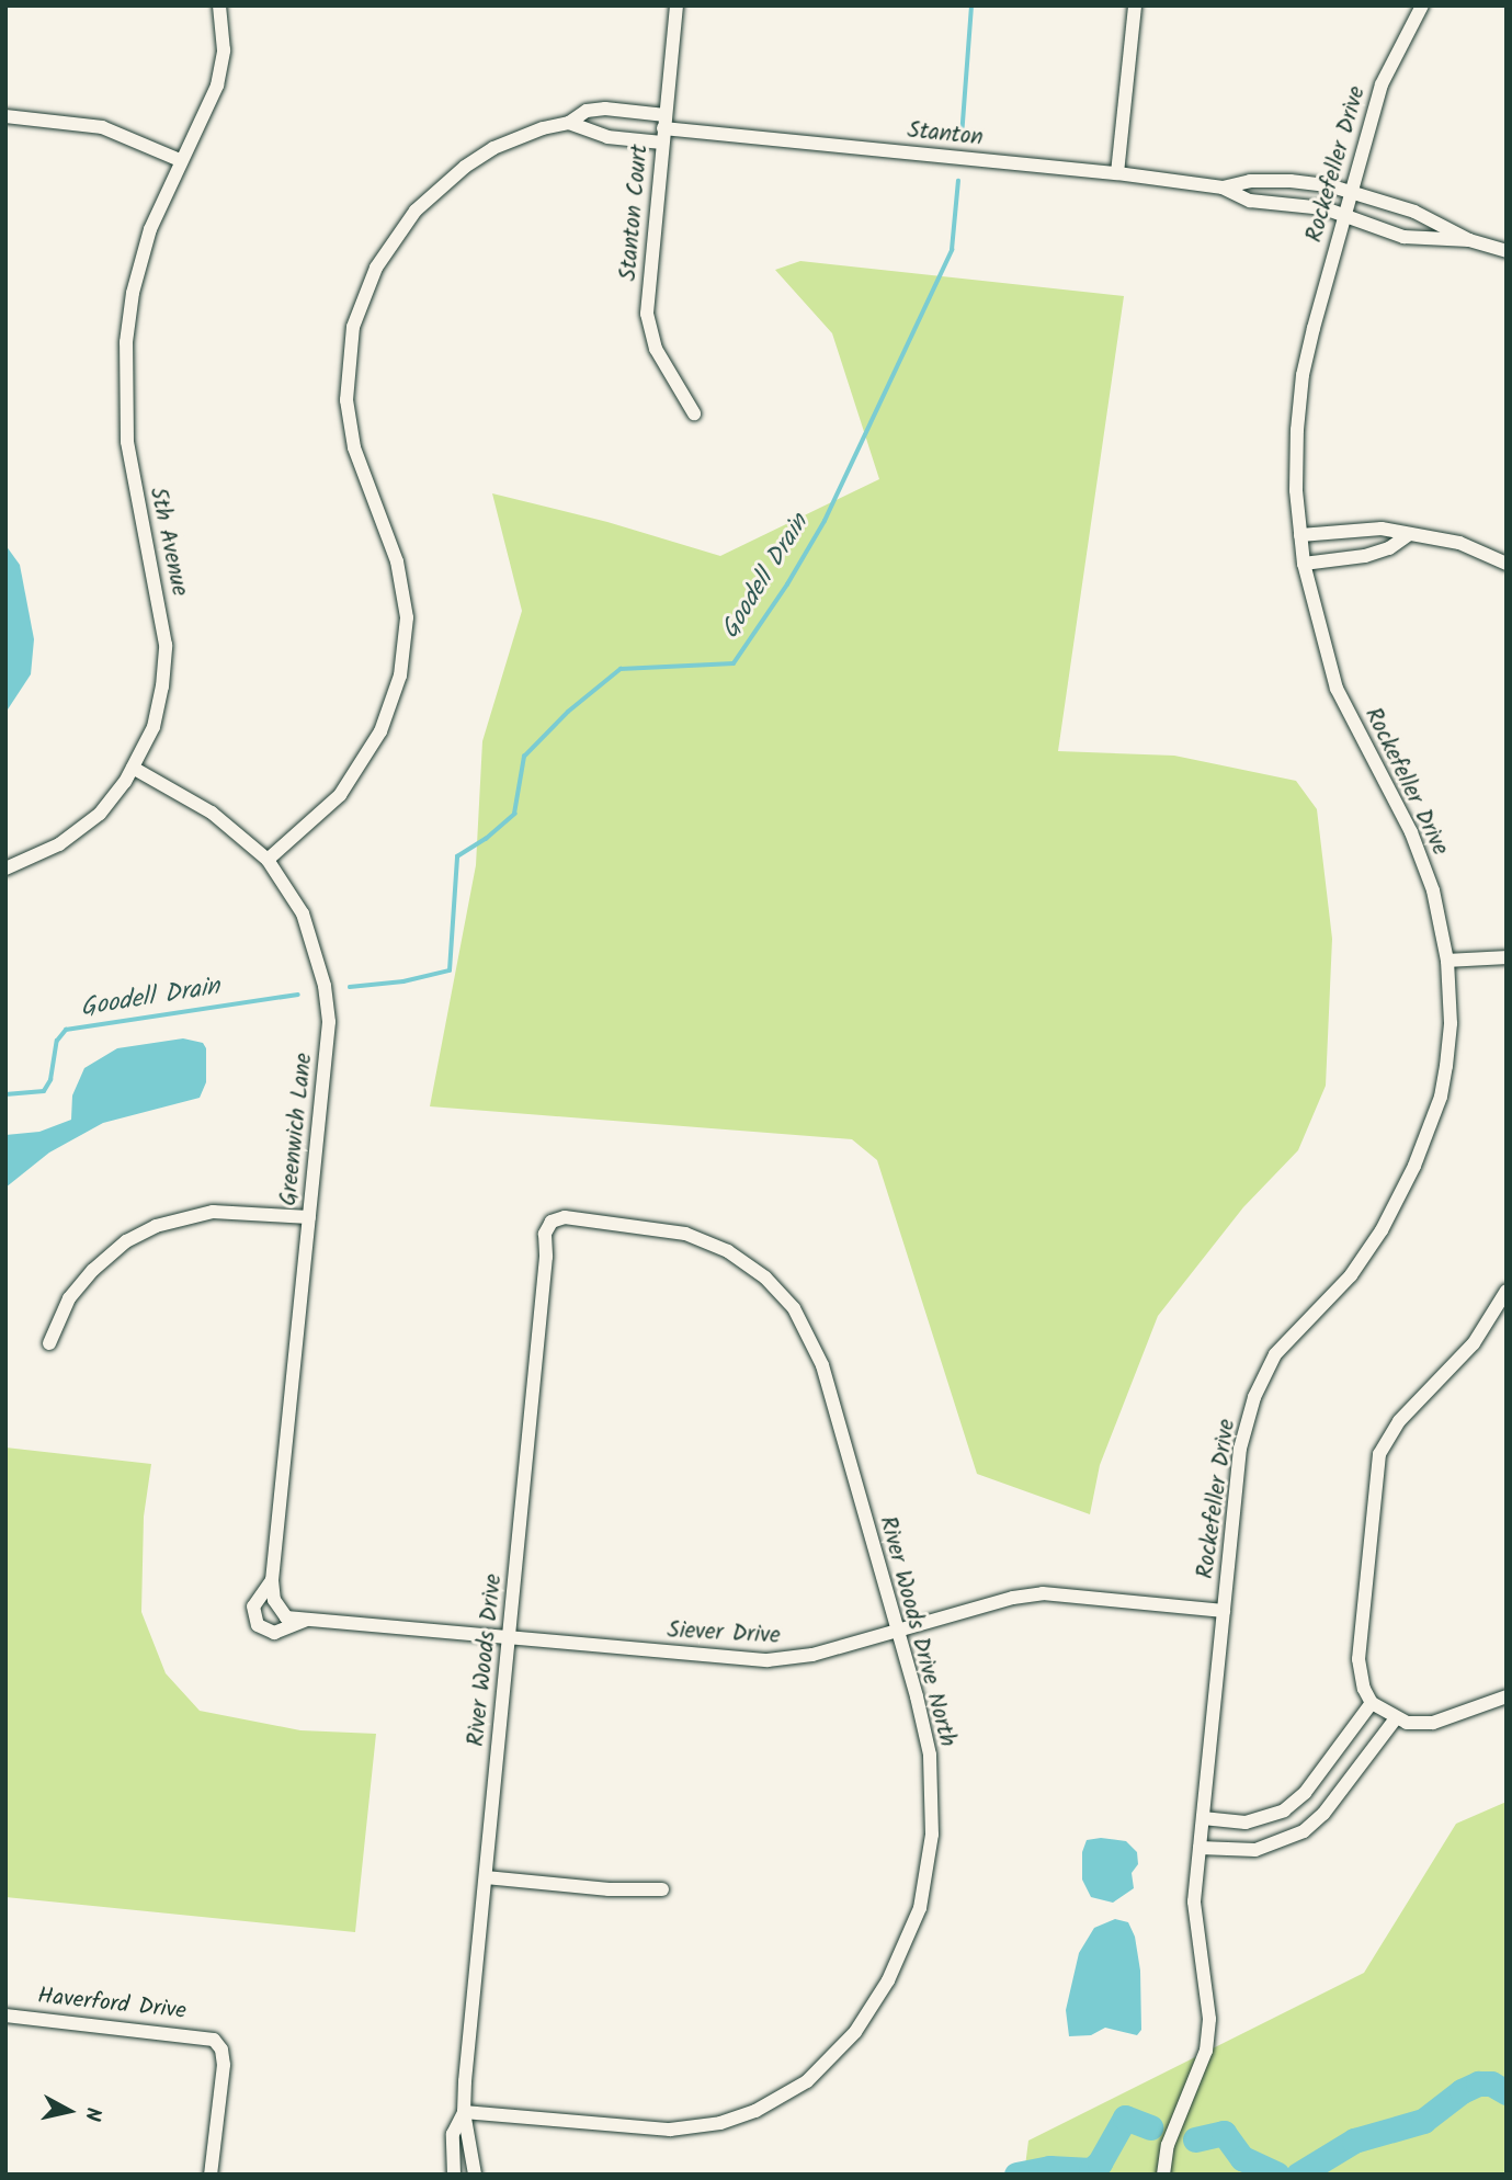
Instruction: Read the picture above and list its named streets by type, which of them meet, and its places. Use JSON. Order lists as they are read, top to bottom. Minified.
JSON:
{"streets":{"street":["Stanton","Rockefeller Drive","Stanton Court","5th Avenue","Greenwich Lane","River Woods Drive North","Siever Drive","River Woods Drive","Haverford Drive"]},"crossings":[["Stanton","Stanton Court"],["Rockefeller Drive","Siever Drive"],["5th Avenue","Greenwich Lane"],["Greenwich Lane","Siever Drive"],["River Woods Drive North","Siever Drive"],["River Woods Drive North","River Woods Drive"],["Siever Drive","River Woods Drive"]],"water":["Goodell Drain"],"north":"right"}
